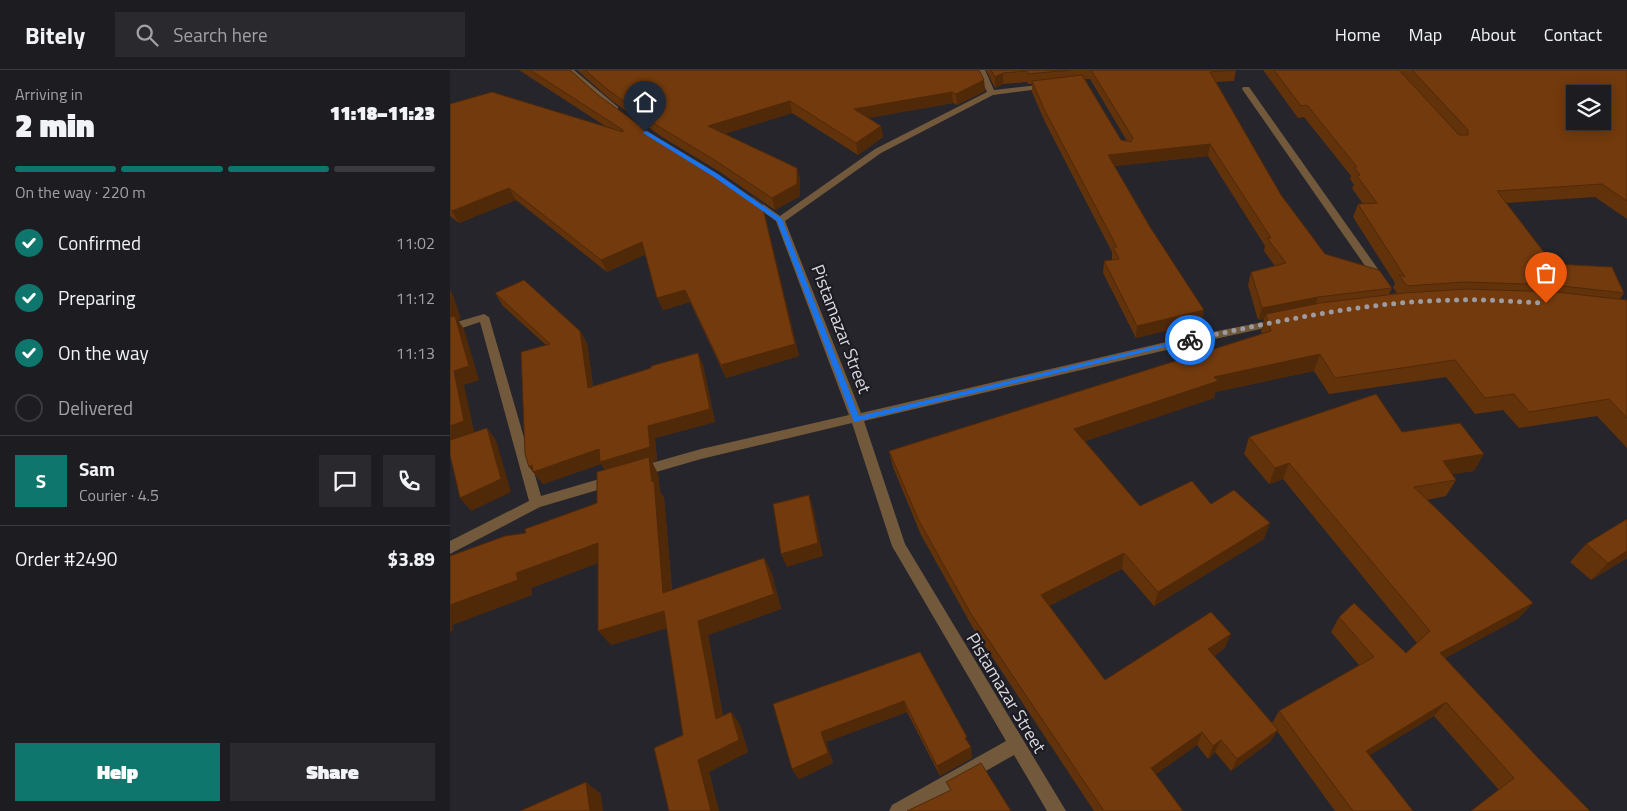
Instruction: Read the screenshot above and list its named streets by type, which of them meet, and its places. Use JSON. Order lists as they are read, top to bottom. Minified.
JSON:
{"streets":{"street":["Pistamazar Street"]},"page":{"header":"Bitely","search":"Search here","nav":["Home","Map","About","Contact"],"heading":["2 min","Arriving in","11:18–11:23"],"panel":["Sam","Courier · 4.5","Order #2490","$3.89"],"bar":"On the way · 220 m","list":[["Confirmed","11:02"],["Preparing","11:12"],["On the way","11:13"],"Delivered"],"round":"S","buttons":["Help","Share"]}}
